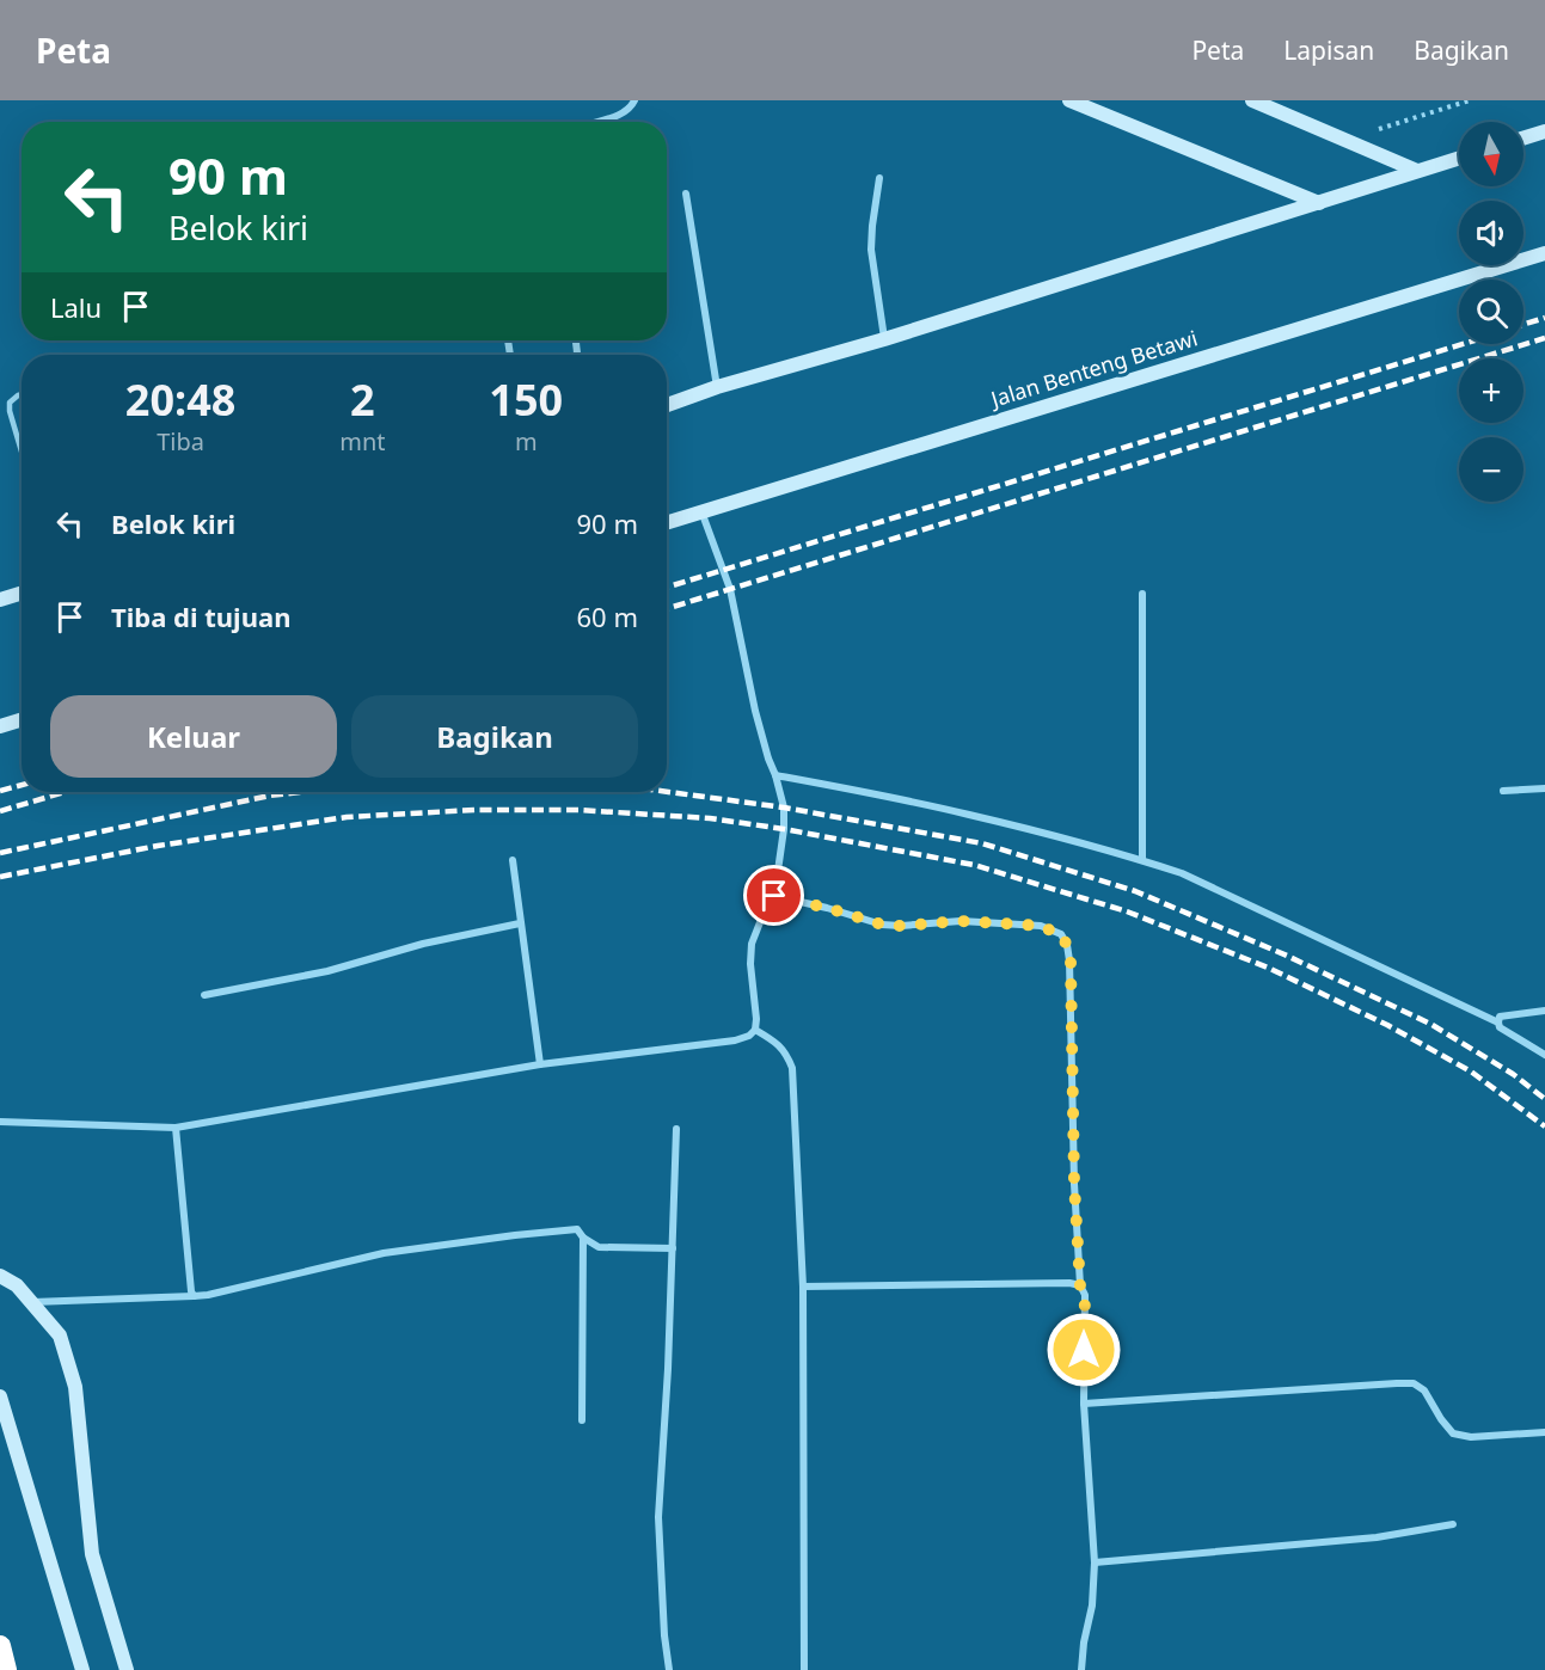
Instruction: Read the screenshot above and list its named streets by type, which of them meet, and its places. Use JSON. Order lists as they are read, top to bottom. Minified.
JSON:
{"streets":{"main road":["Jalan Benteng Betawi"]},"north":"bottom","page":{"header":"Peta","nav":["Peta","Lapisan","Bagikan"],"map_buttons":["+","−"],"turn":["90 m","Belok kiri"],"then":"Lalu","eta":["20:48","Tiba","2","mnt","150","m"],"list":[{"name":"Belok kiri","value":"90 m"},{"name":"Tiba di tujuan","value":"60 m"}],"buttons":["Keluar","Bagikan"]}}
